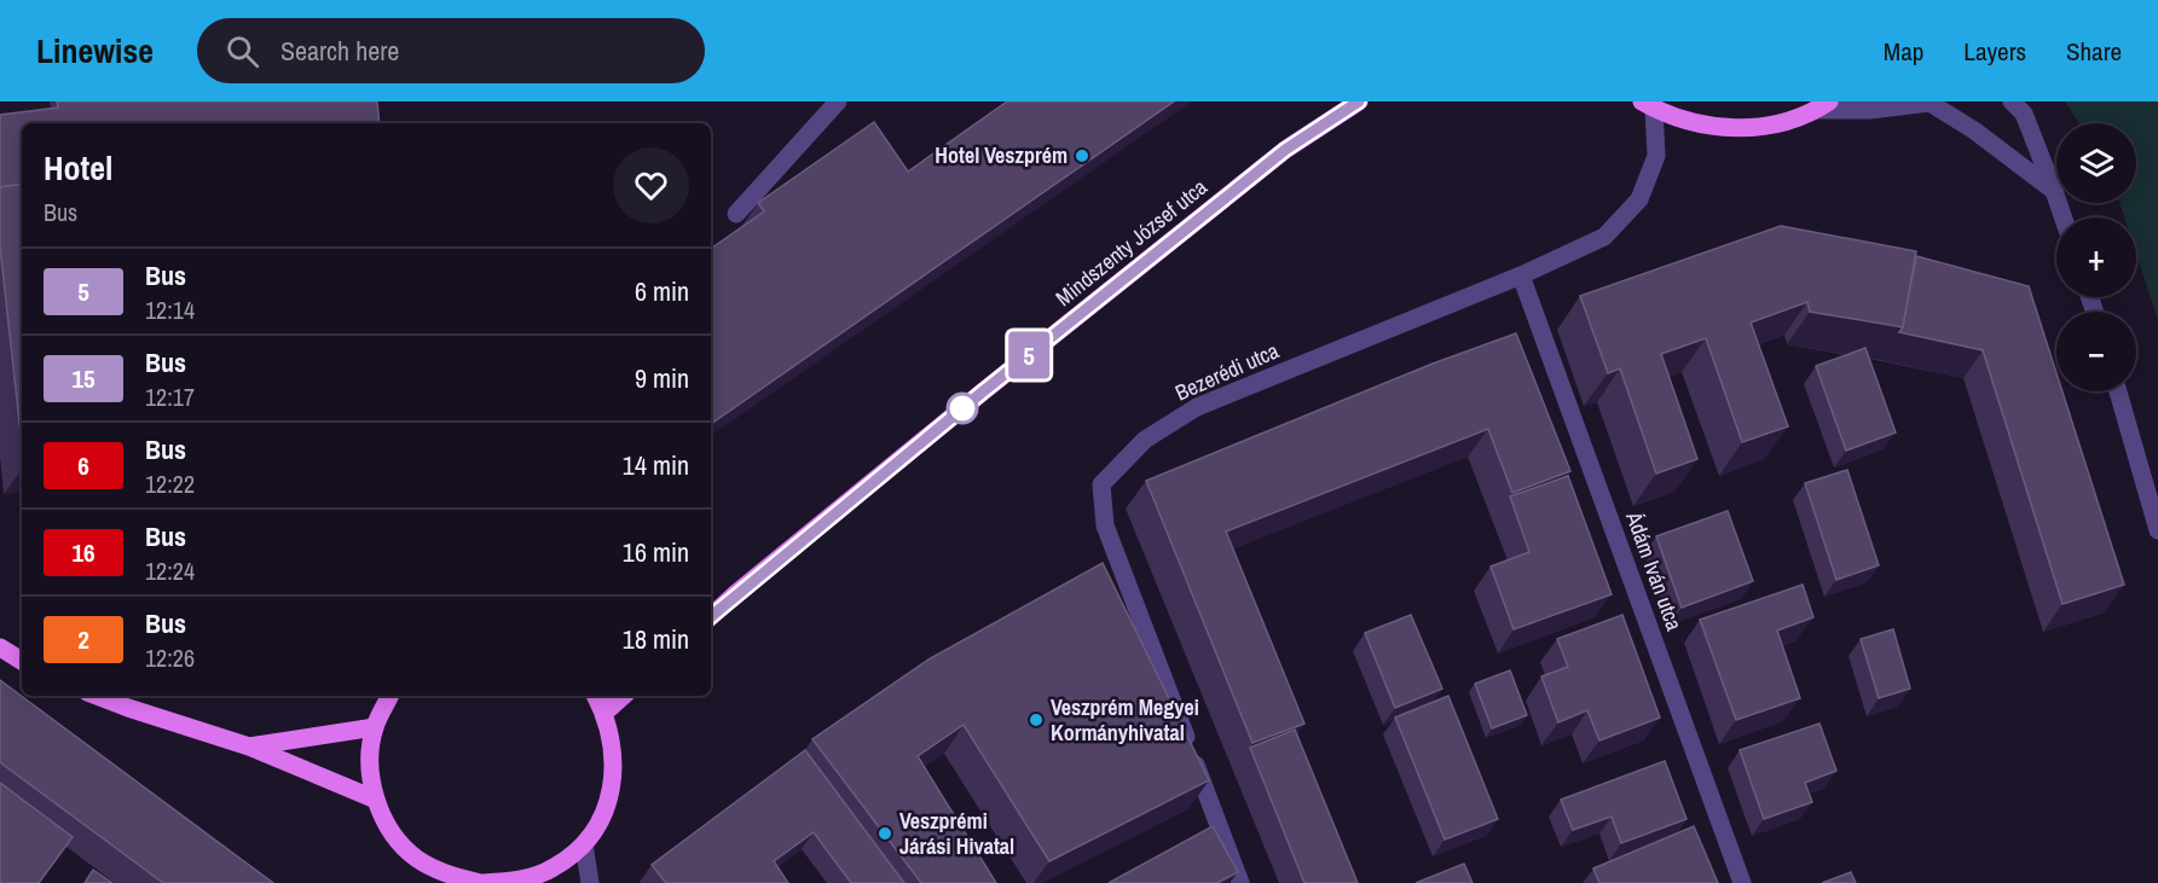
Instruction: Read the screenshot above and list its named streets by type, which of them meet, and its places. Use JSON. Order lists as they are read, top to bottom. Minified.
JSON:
{"streets":{"main road":["Mindszenty József utca"],"street":["Bezerédi utca","Ádám Iván utca"]},"crossings":[["Bezerédi utca","Ádám Iván utca"]],"places":["Hotel Veszprém","Veszprém Megyei Kormányhivatal","Veszprémi Járási Hivatal"],"lines":["bus line 5"],"page":{"header":"Linewise","search":"Search here","nav":["Map","Layers","Share"],"on_map":"5","map_buttons":["+","−"],"heading":["Hotel","Bus"],"list":[{"mark":"5","name":"Bus","note":"12:14","value":"6 min"},{"mark":"15","name":"Bus","note":"12:17","value":"9 min"},{"mark":"6","name":"Bus","note":"12:22","value":"14 min"},{"mark":"16","name":"Bus","note":"12:24","value":"16 min"},{"mark":"2","name":"Bus","note":"12:26","value":"18 min"}]}}
